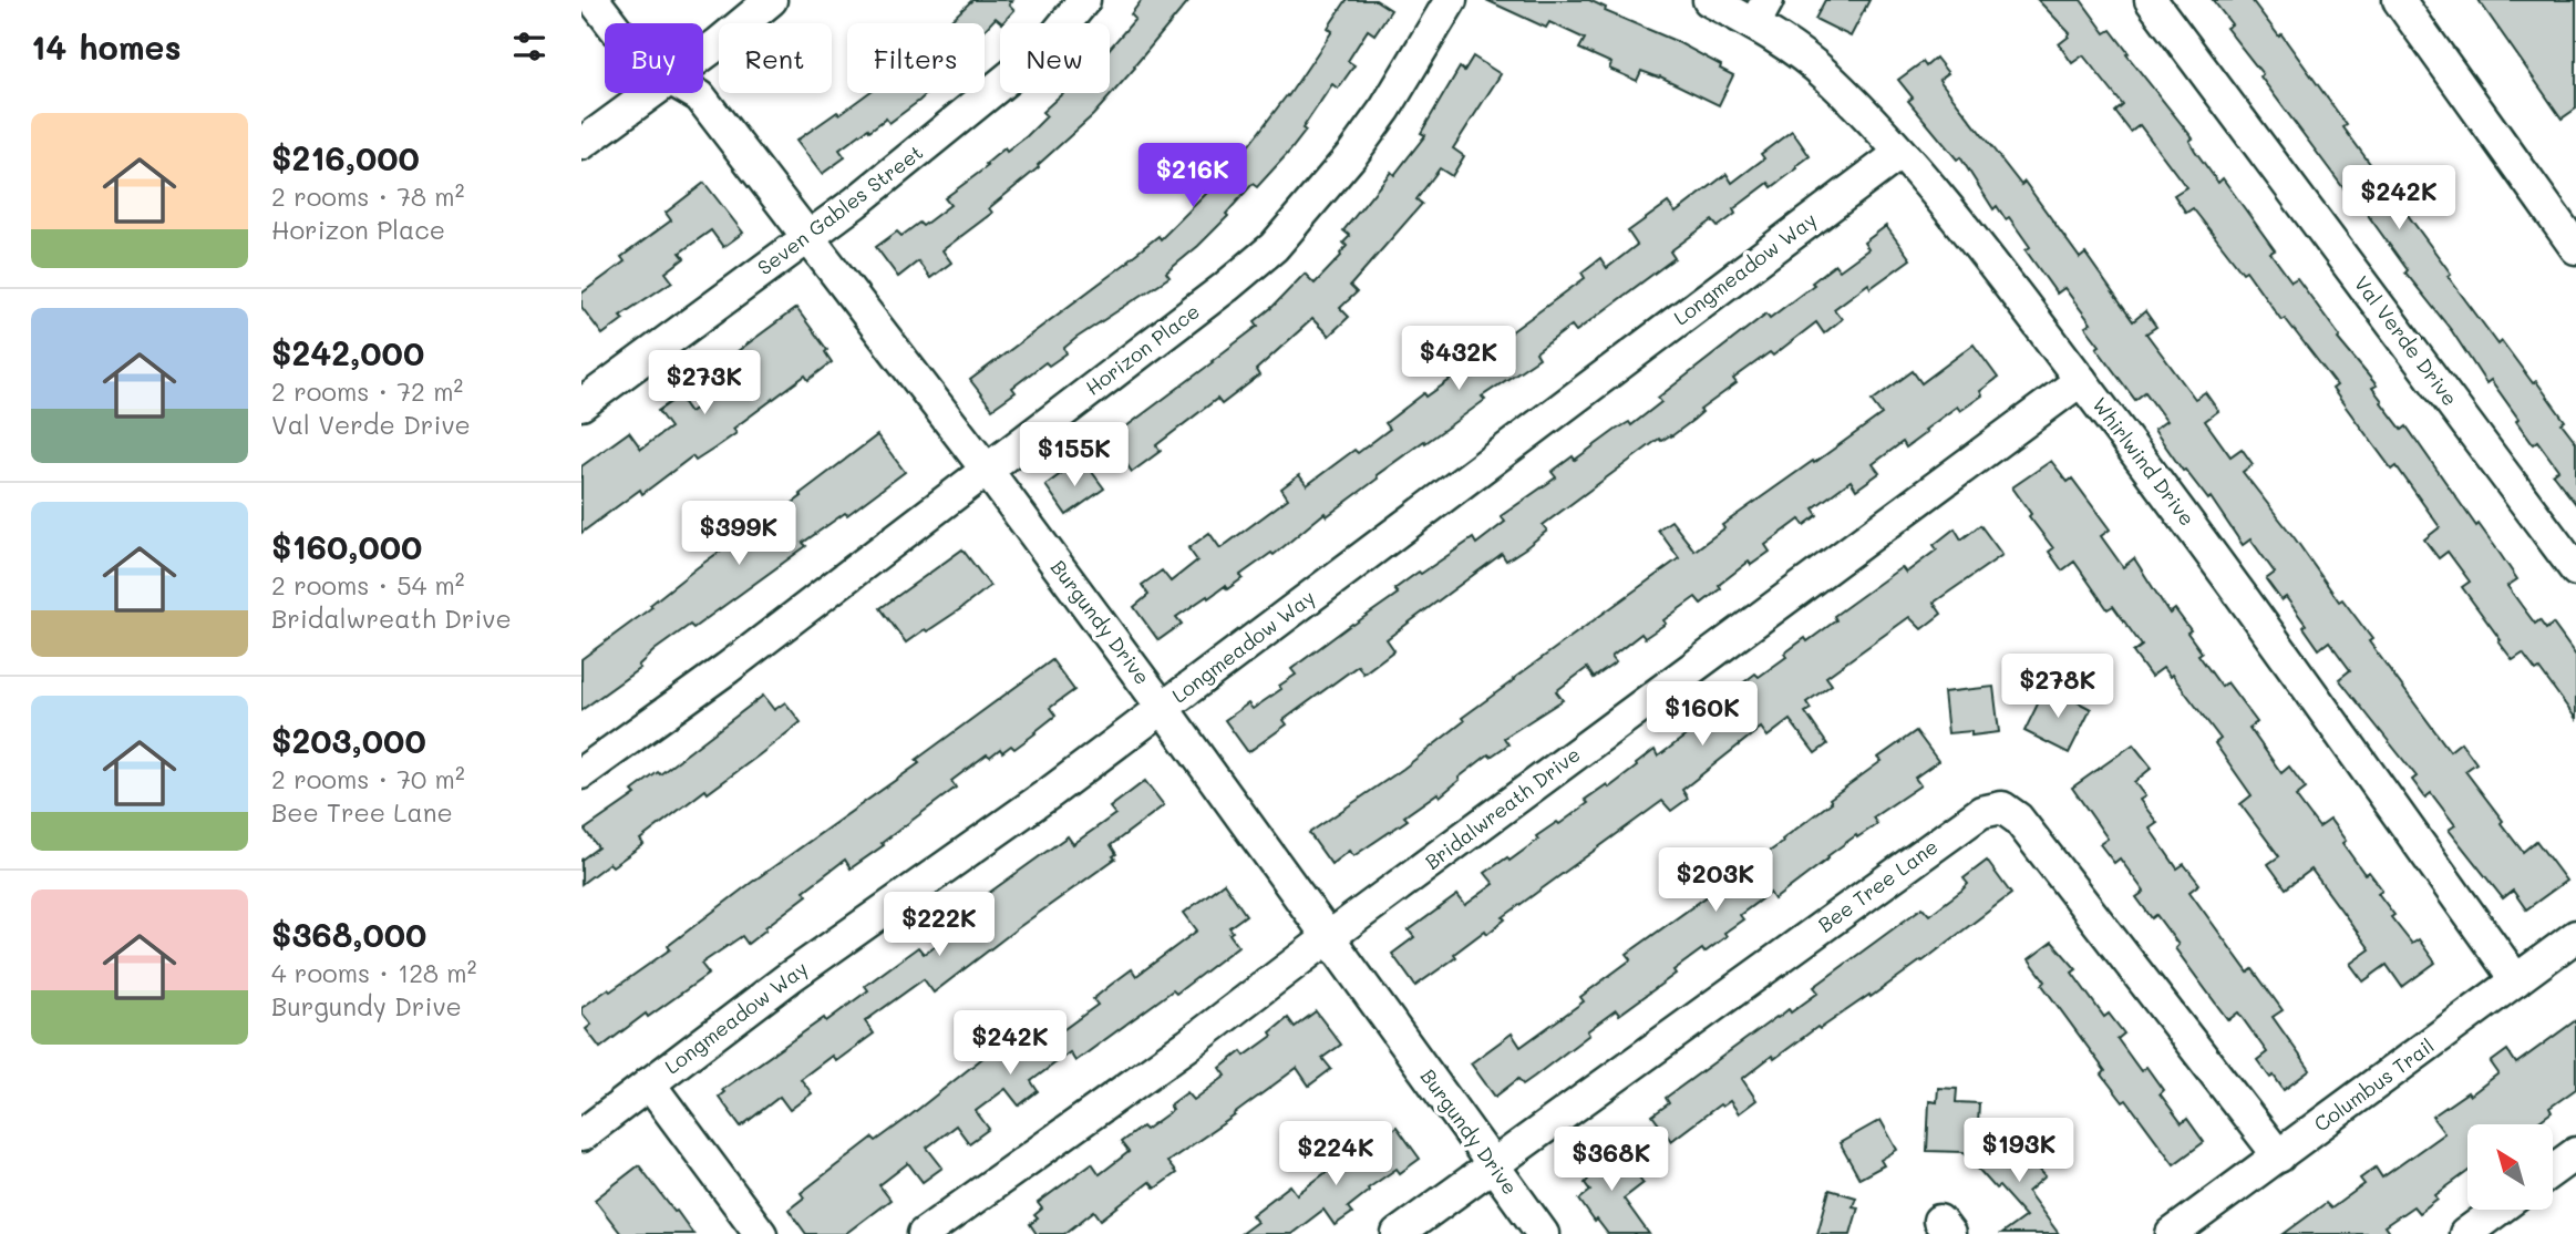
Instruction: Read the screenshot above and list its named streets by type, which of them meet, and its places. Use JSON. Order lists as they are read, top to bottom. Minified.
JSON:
{"streets":{"street":["Seven Gables Street","Longmeadow Way","Val Verde Drive","Horizon Place","Whirlwind Drive","Burgundy Drive","Bridalwreath Drive","Bee Tree Lane","Columbus Trail"]},"crossings":[["Seven Gables Street","Burgundy Drive"],["Longmeadow Way","Whirlwind Drive"],["Longmeadow Way","Burgundy Drive"],["Horizon Place","Burgundy Drive"],["Whirlwind Drive","Bridalwreath Drive"],["Whirlwind Drive","Columbus Trail"],["Burgundy Drive","Bridalwreath Drive"],["Burgundy Drive","Bee Tree Lane"],["Bee Tree Lane","Columbus Trail"]],"north":"top left","page":{"heading":"14 homes","chip":["Buy","Rent","Filters","New"],"list":[{"name":"$216,000","note":"2 rooms · 78 m² · Horizon Place"},{"name":"$242,000","note":"2 rooms · 72 m² · Val Verde Drive"},{"name":"$160,000","note":"2 rooms · 54 m² · Bridalwreath Drive"},{"name":"$203,000","note":"2 rooms · 70 m² · Bee Tree Lane"},{"name":"$368,000","note":"4 rooms · 128 m² · Burgundy Drive"}],"price":["$216K","$242K","$432K","$273K","$155K","$399K","$278K","$160K","$203K","$222K","$242K","$193K","$224K","$368K"]}}
